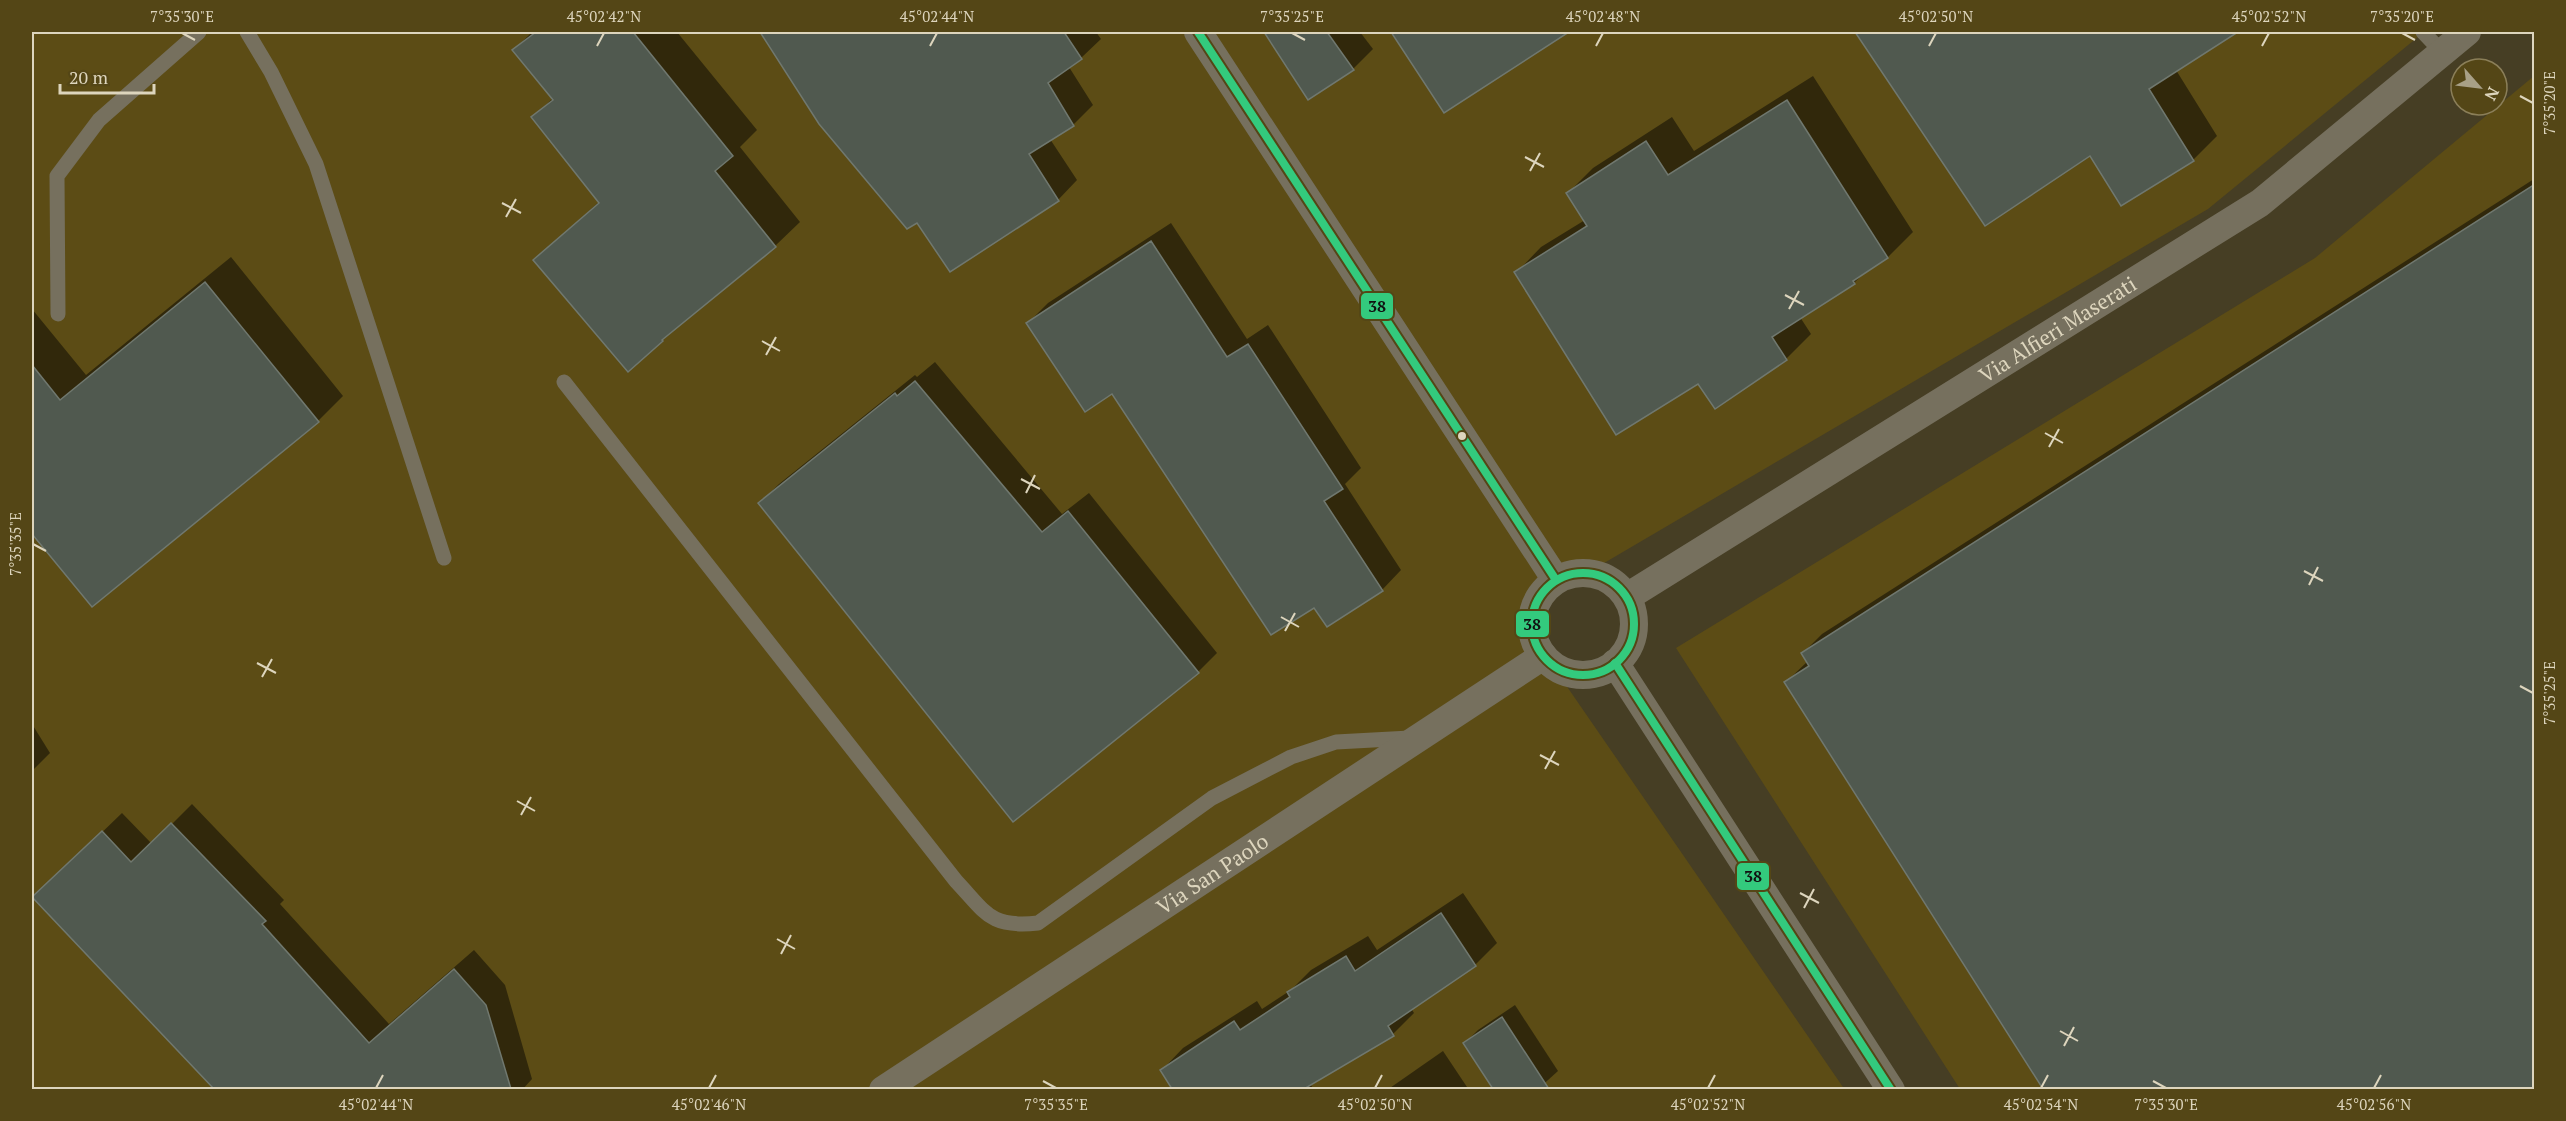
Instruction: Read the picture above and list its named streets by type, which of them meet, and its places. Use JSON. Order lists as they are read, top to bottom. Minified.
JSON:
{"streets":{"street":["Via Alfieri Maserati","Via San Paolo"]},"crossings":[["Via Alfieri Maserati","Via San Paolo"]],"lines":["transit line 38"],"scale_bar":"20 m","north":"bottom right","coordinates":["7°35'30\"E","45°02'42\"N","45°02'44\"N","7°35'25\"E","45°02'48\"N","45°02'50\"N","45°02'52\"N","7°35'20\"E","7°35'35\"E","45°02'46\"N","45°02'54\"N","45°02'56\"N"]}
